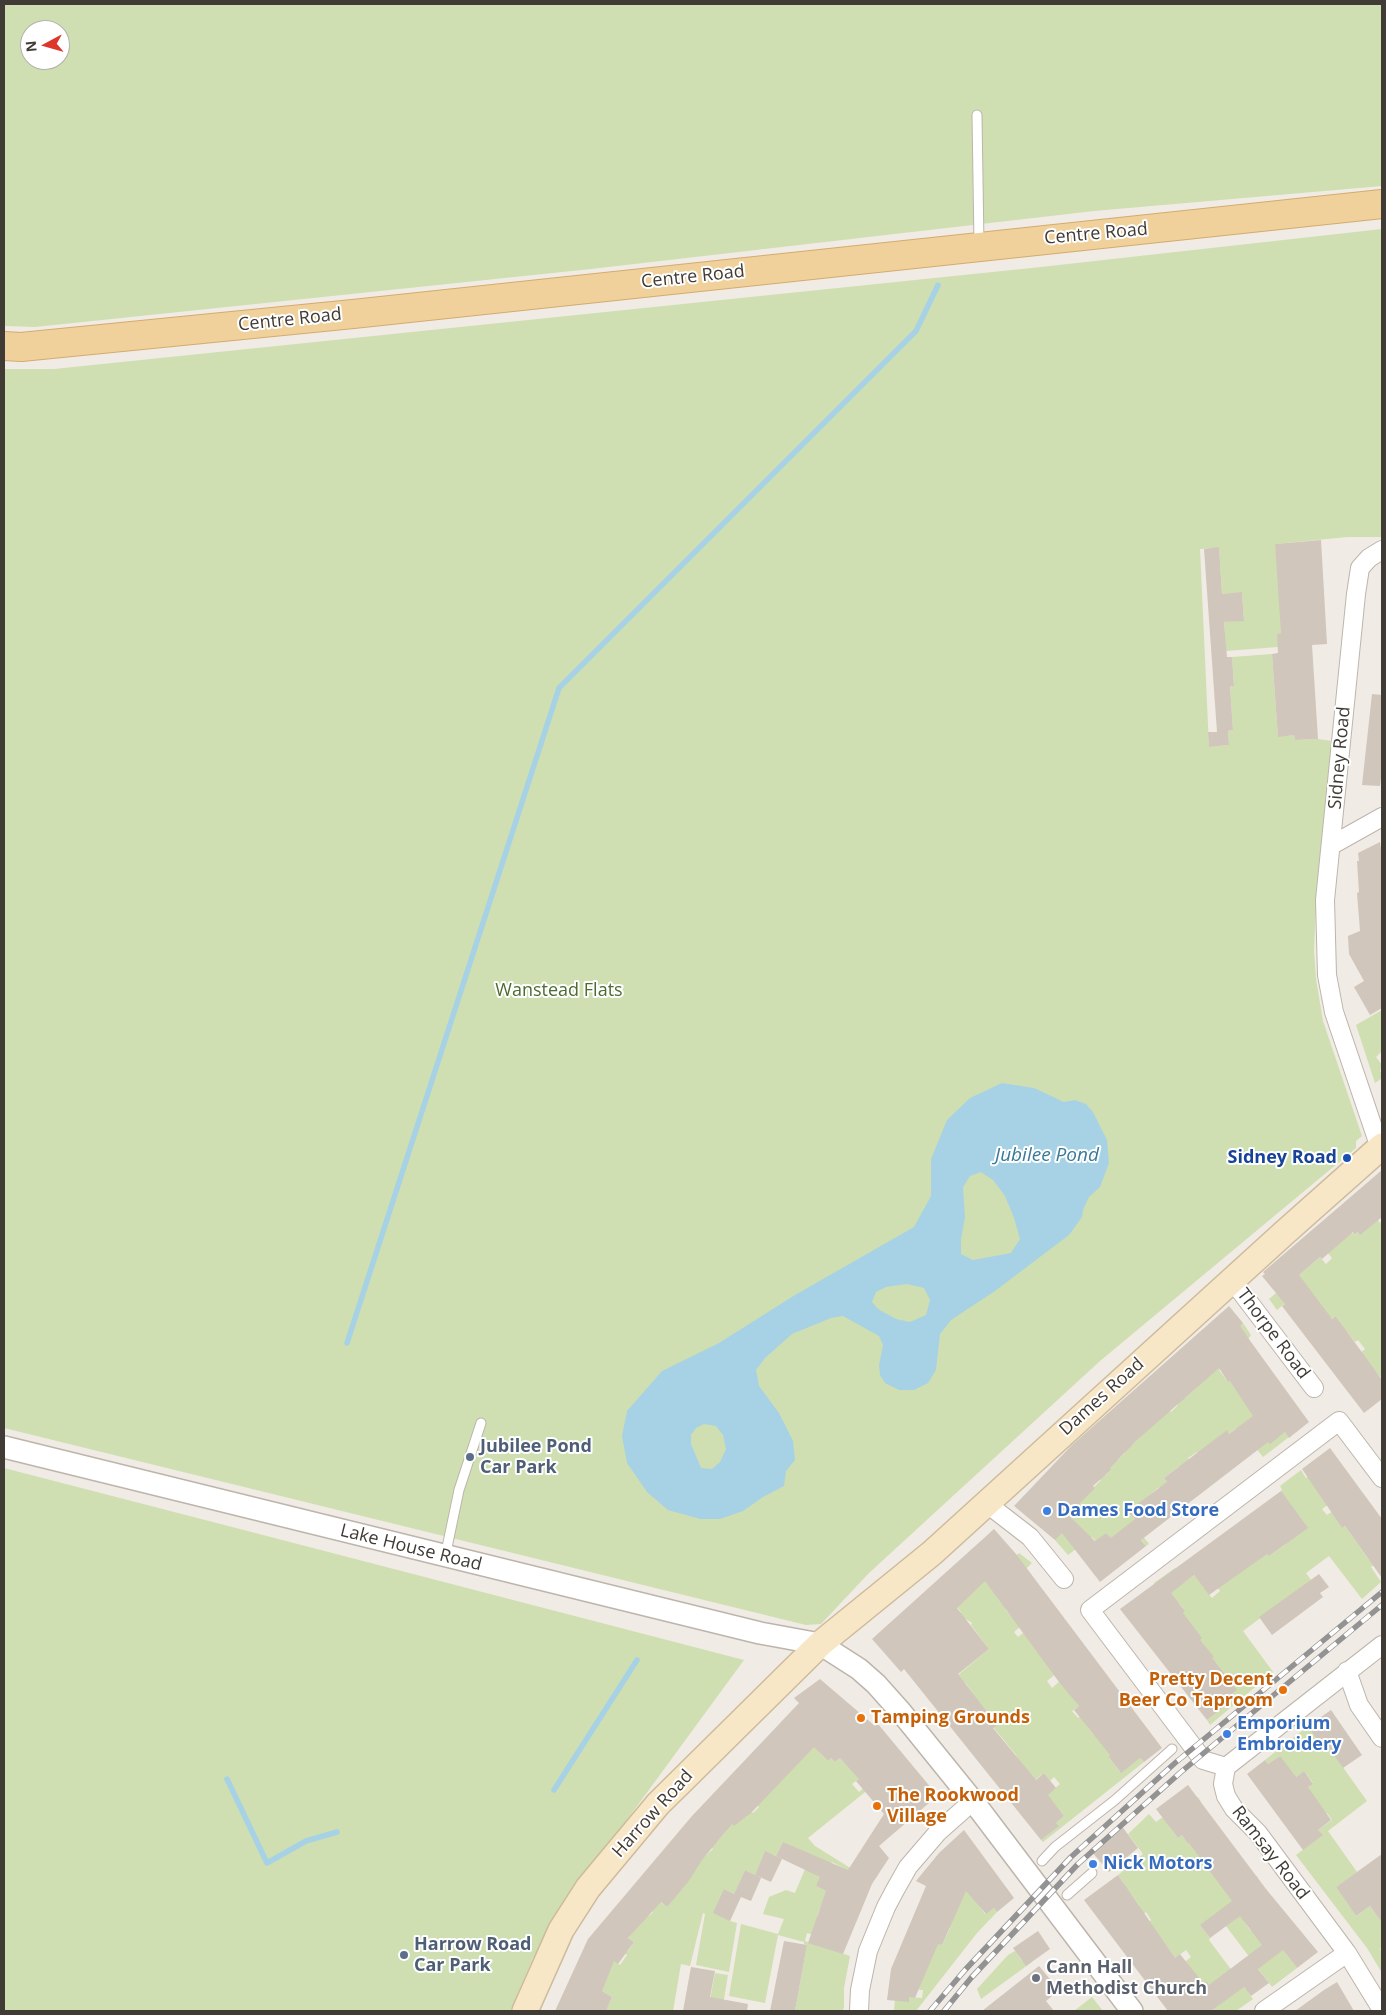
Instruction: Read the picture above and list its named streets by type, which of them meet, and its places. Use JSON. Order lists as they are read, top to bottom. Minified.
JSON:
{"streets":{"main road":["Centre Road","Dames Road","Harrow Road"],"street":["Sidney Road","Thorpe Road","Lake House Road","Ramsay Road"]},"crossings":[["Sidney Road","Dames Road"],["Thorpe Road","Dames Road"],["Dames Road","Lake House Road"],["Dames Road","Harrow Road"],["Lake House Road","Harrow Road"]],"water":["Jubilee Pond"],"parks":["Wanstead Flats"],"places":["Sidney Road","Jubilee Pond Car Park","Dames Food Store","Pretty Decent Beer Co Taproom","Tamping Grounds","Emporium Embroidery","The Rookwood Village","Nick Motors","Harrow Road Car Park","Cann Hall Methodist Church"],"north":"left"}
